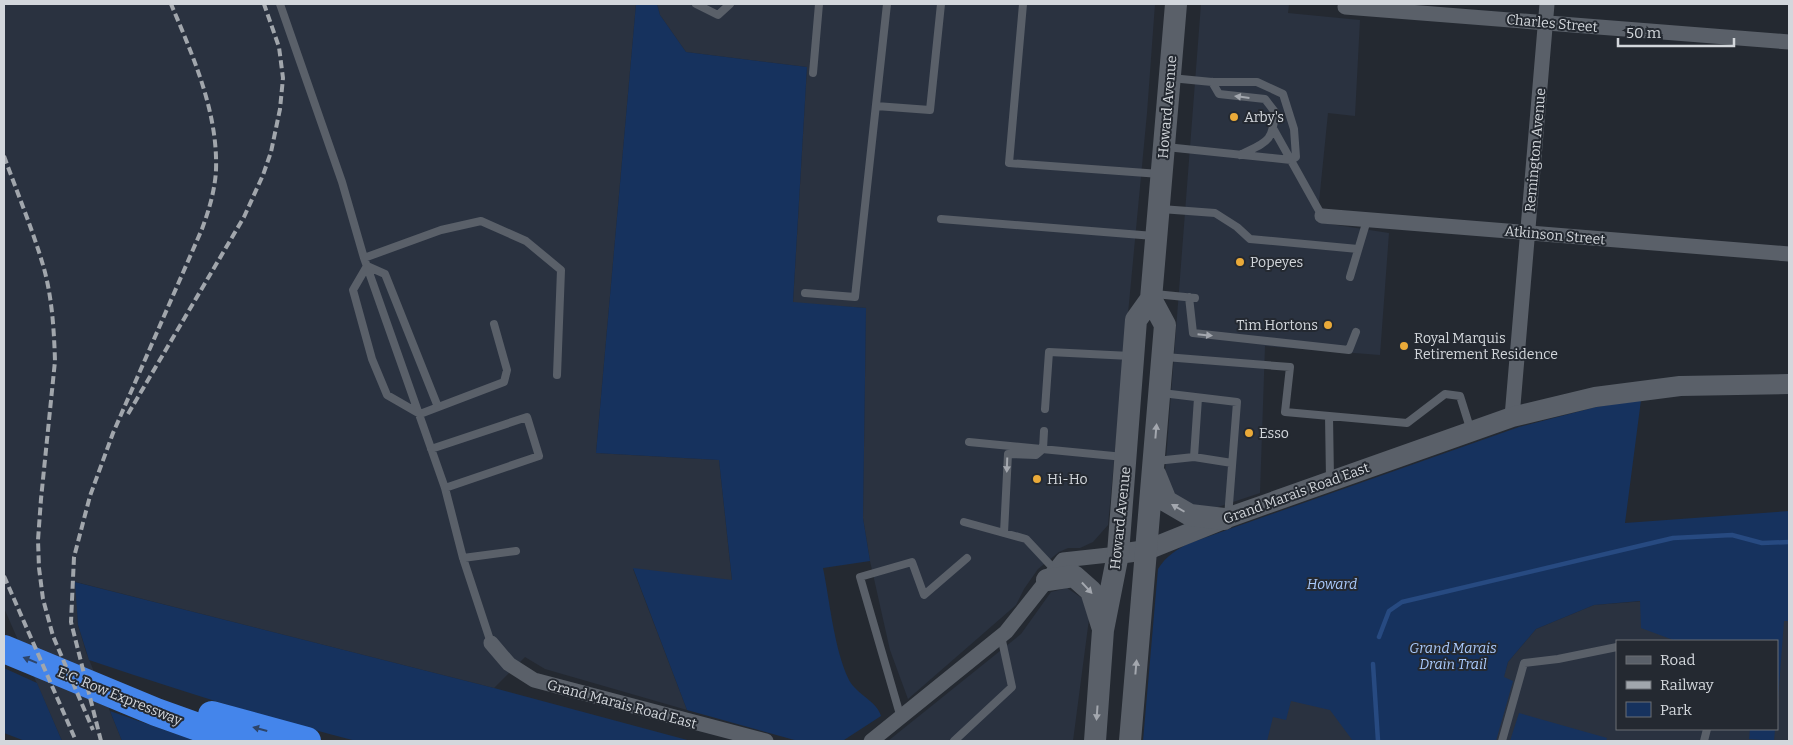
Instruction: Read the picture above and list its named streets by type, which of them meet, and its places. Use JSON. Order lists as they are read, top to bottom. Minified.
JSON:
{"streets":{"highway":["E.C. Row Expressway"],"main road":["Howard Avenue"],"street":["Charles Street","Remington Avenue","Atkinson Street","Grand Marais Road East"]},"crossings":[["Charles Street","Remington Avenue"],["Howard Avenue","Grand Marais Road East"],["Remington Avenue","Atkinson Street"],["Remington Avenue","Grand Marais Road East"]],"one_way":["E.C. Row Expressway"],"parks":["Howard","Grand Marais Drain Trail"],"places":["Arby's","Popeyes","Tim Hortons","Royal Marquis Retirement Residence","Esso","Hi-Ho"],"legend":["Road","Railway","Park"],"scale_bar":"50 m"}
